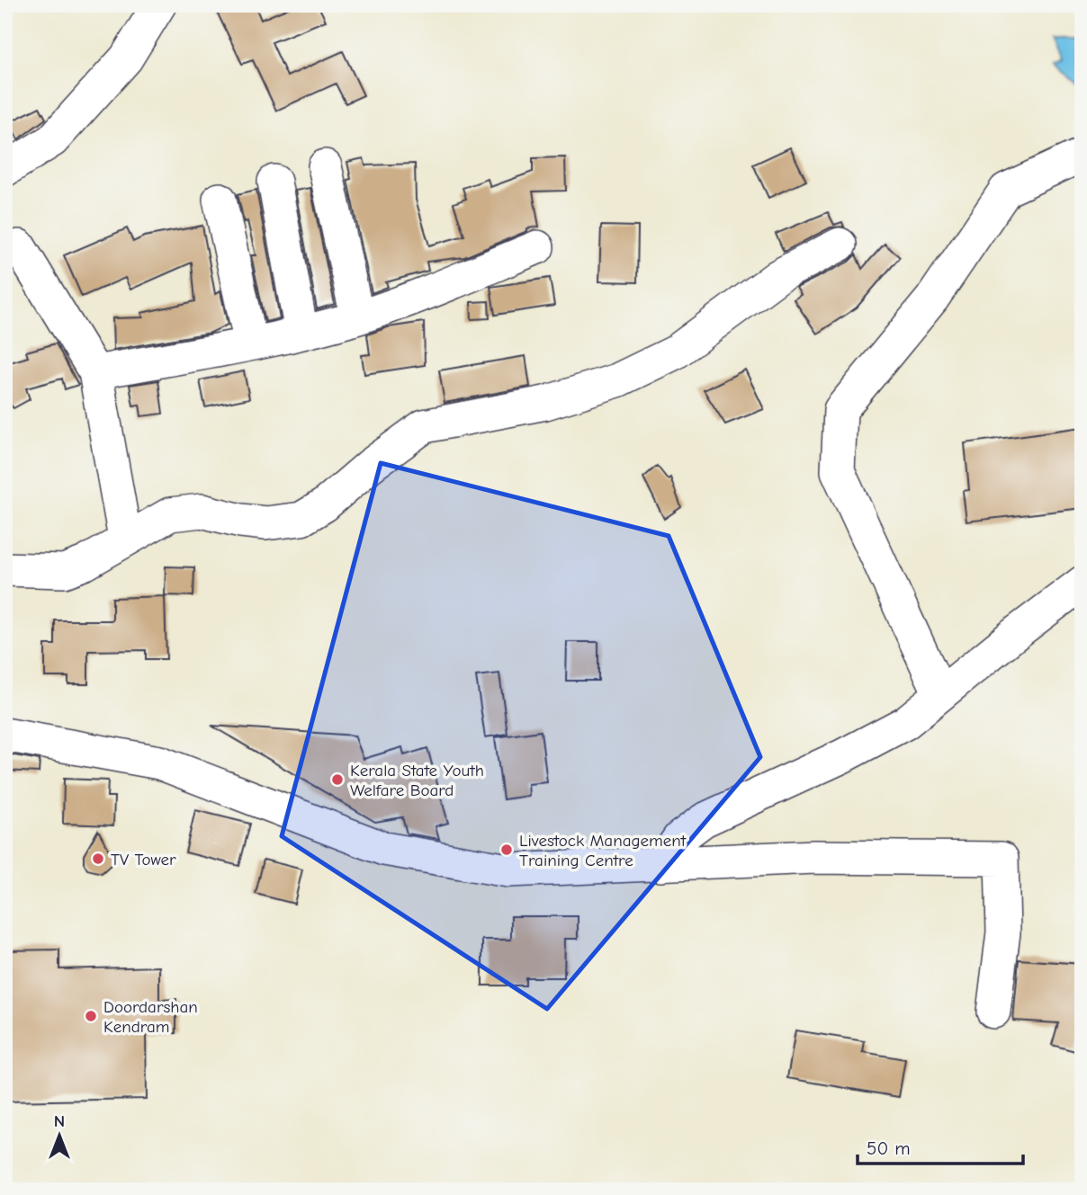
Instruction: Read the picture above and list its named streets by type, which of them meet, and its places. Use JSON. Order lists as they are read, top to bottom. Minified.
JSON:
{"places":["Kerala State Youth Welfare Board","Livestock Management Training Centre","TV Tower","Doordarshan Kendram"],"scale_bar":"50 m","north":"top"}
